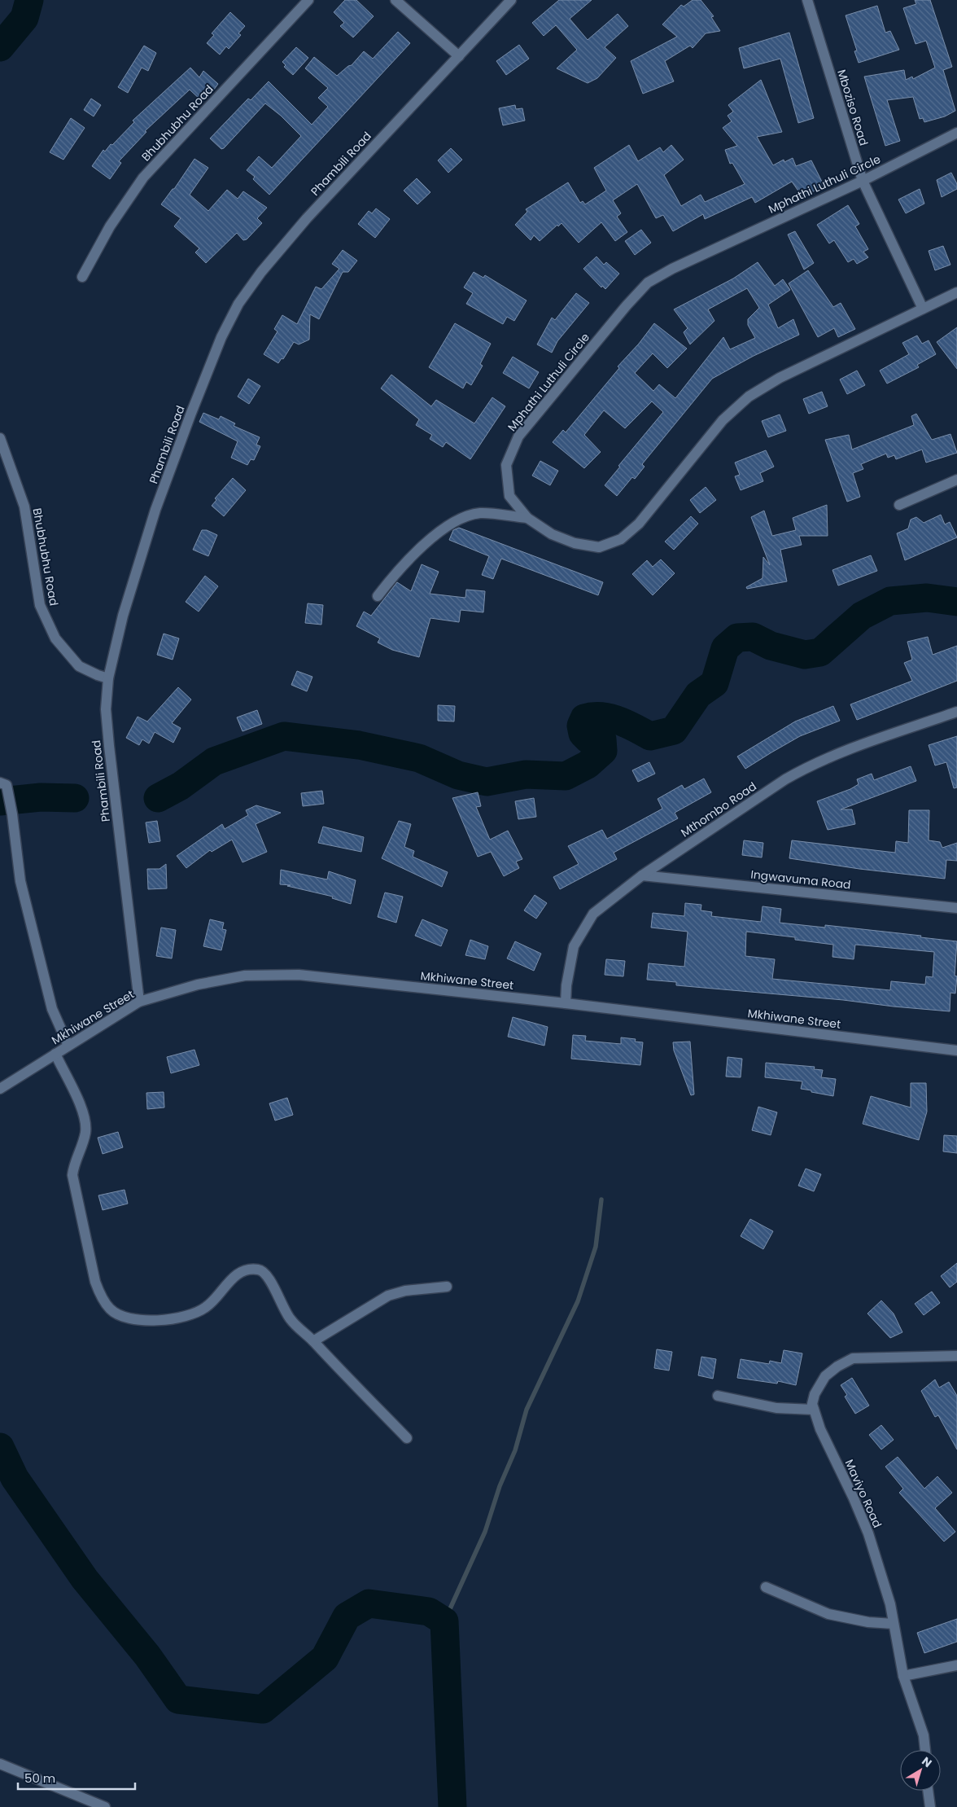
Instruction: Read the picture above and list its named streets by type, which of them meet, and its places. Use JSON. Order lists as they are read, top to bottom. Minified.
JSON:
{"streets":{"street":["Mboziso Road","Bhubhubhu Road","Phambili Road","Mphathi Luthuli Circle","Mthombo Road","Ingwavuma Road","Mkhiwane Street","Maviyo Road"]},"crossings":[["Mboziso Road","Mphathi Luthuli Circle"],["Bhubhubhu Road","Phambili Road"],["Phambili Road","Mkhiwane Street"],["Mthombo Road","Ingwavuma Road"],["Mthombo Road","Mkhiwane Street"]],"scale_bar":"50 m","north":"top right"}
